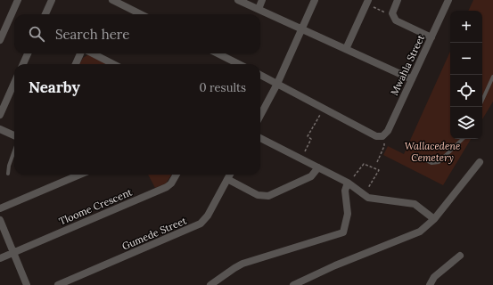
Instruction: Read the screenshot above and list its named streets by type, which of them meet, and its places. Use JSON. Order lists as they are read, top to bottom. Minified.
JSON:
{"streets":{"street":["Mwahla Street","Tloome Crescent","Gumede Street"]},"parks":["Wallacedene Cemetery"],"page":{"map_buttons":["+","−"],"search":"Search here","heading":["Nearby","0 results"]}}
